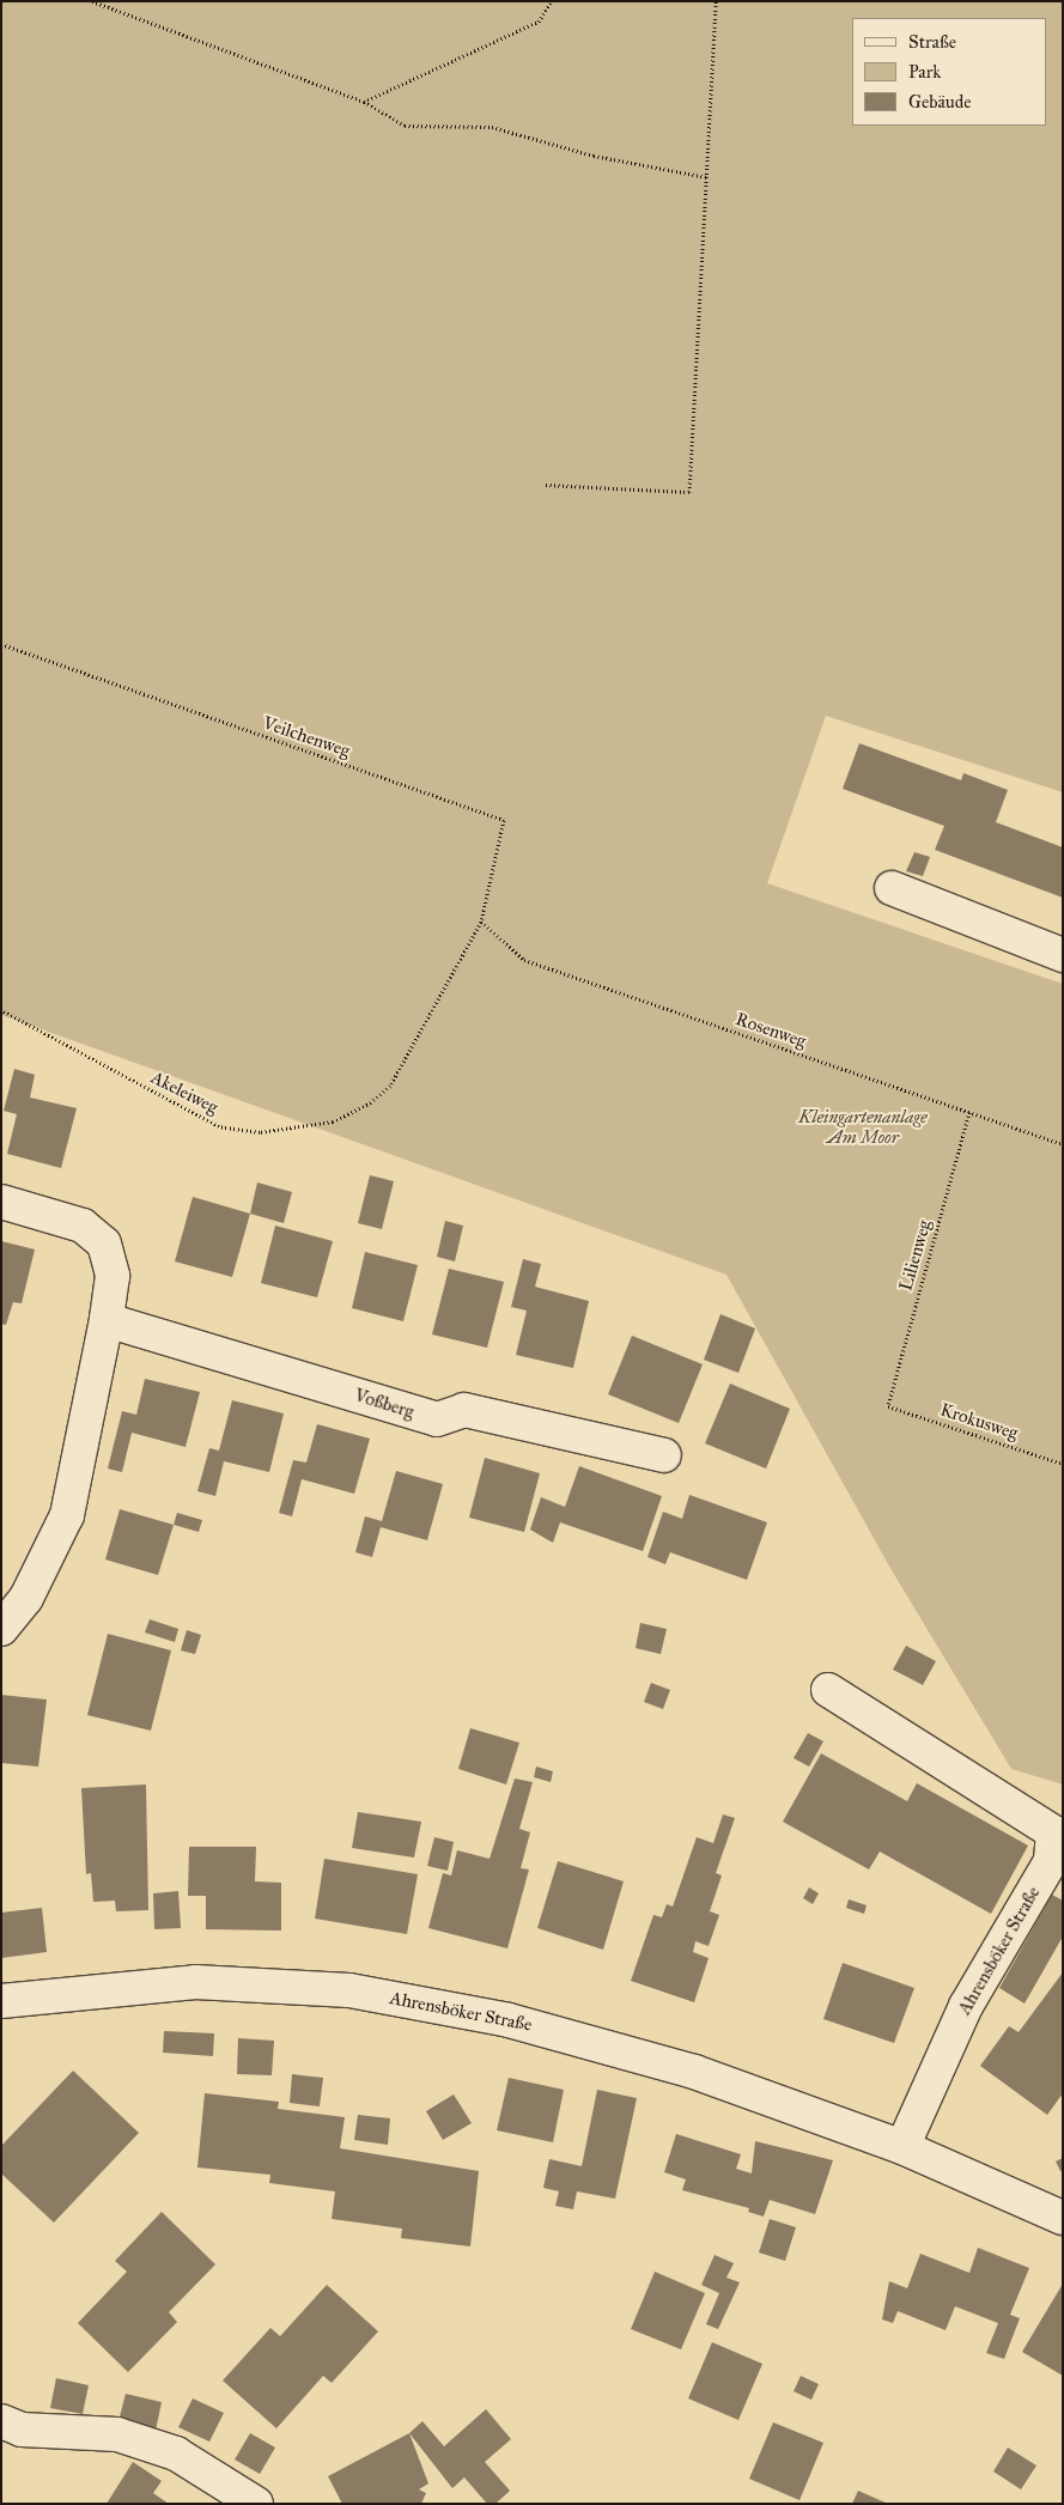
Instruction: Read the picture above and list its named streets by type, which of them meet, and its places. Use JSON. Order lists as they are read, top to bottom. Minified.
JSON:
{"streets":{"street":["Voßberg","Ahrensböker Straße"],"path":["Veilchenweg","Rosenweg","Akeleiweg","Lilienweg","Krokusweg"]},"crossings":[["Veilchenweg","Rosenweg"],["Veilchenweg","Akeleiweg"],["Rosenweg","Akeleiweg"],["Rosenweg","Lilienweg"],["Lilienweg","Krokusweg"]],"parks":["Kleingartenanlage Am Moor"],"legend":["Straße","Park","Gebäude"]}
